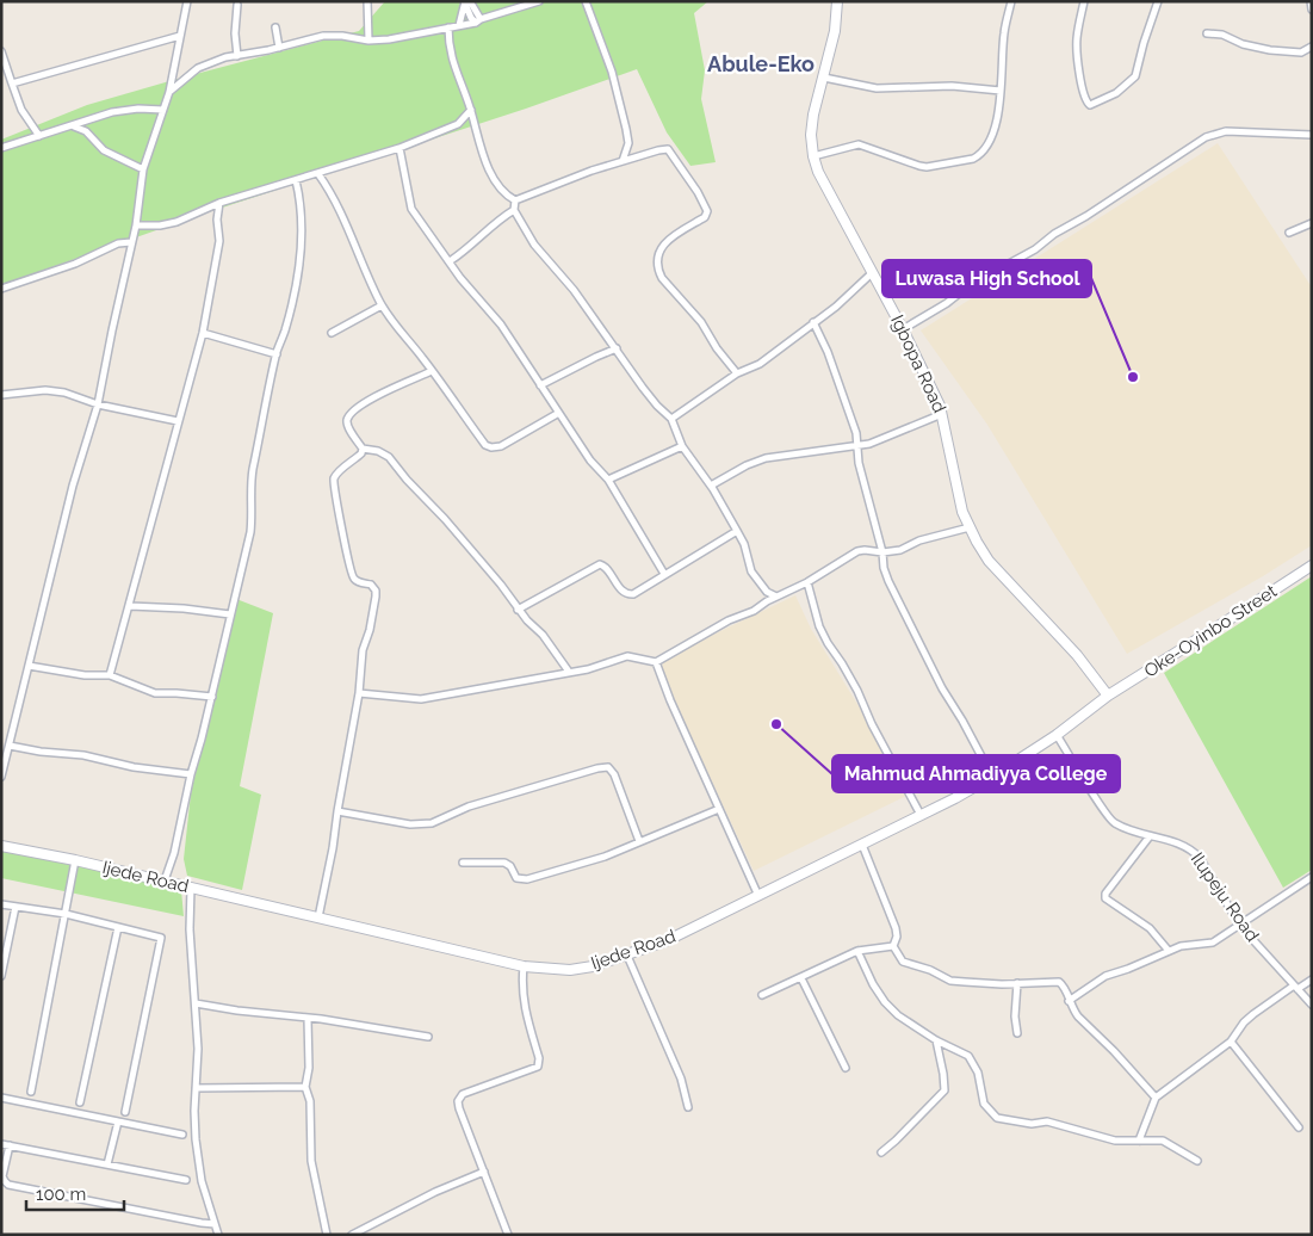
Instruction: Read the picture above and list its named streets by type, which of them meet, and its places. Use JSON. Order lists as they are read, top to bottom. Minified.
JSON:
{"streets":{"main road":["Igbopa Road","Oke-Oyinbo Street","Ijede Road"],"street":["Ilupeju Road"]},"crossings":[["Igbopa Road","Oke-Oyinbo Street"],["Igbopa Road","Ijede Road"],["Oke-Oyinbo Street","Ijede Road"],["Ijede Road","Ilupeju Road"]],"districts":["Abule-Eko"],"places":["Luwasa High School","Mahmud Ahmadiyya College"],"scale_bar":"100 m"}
